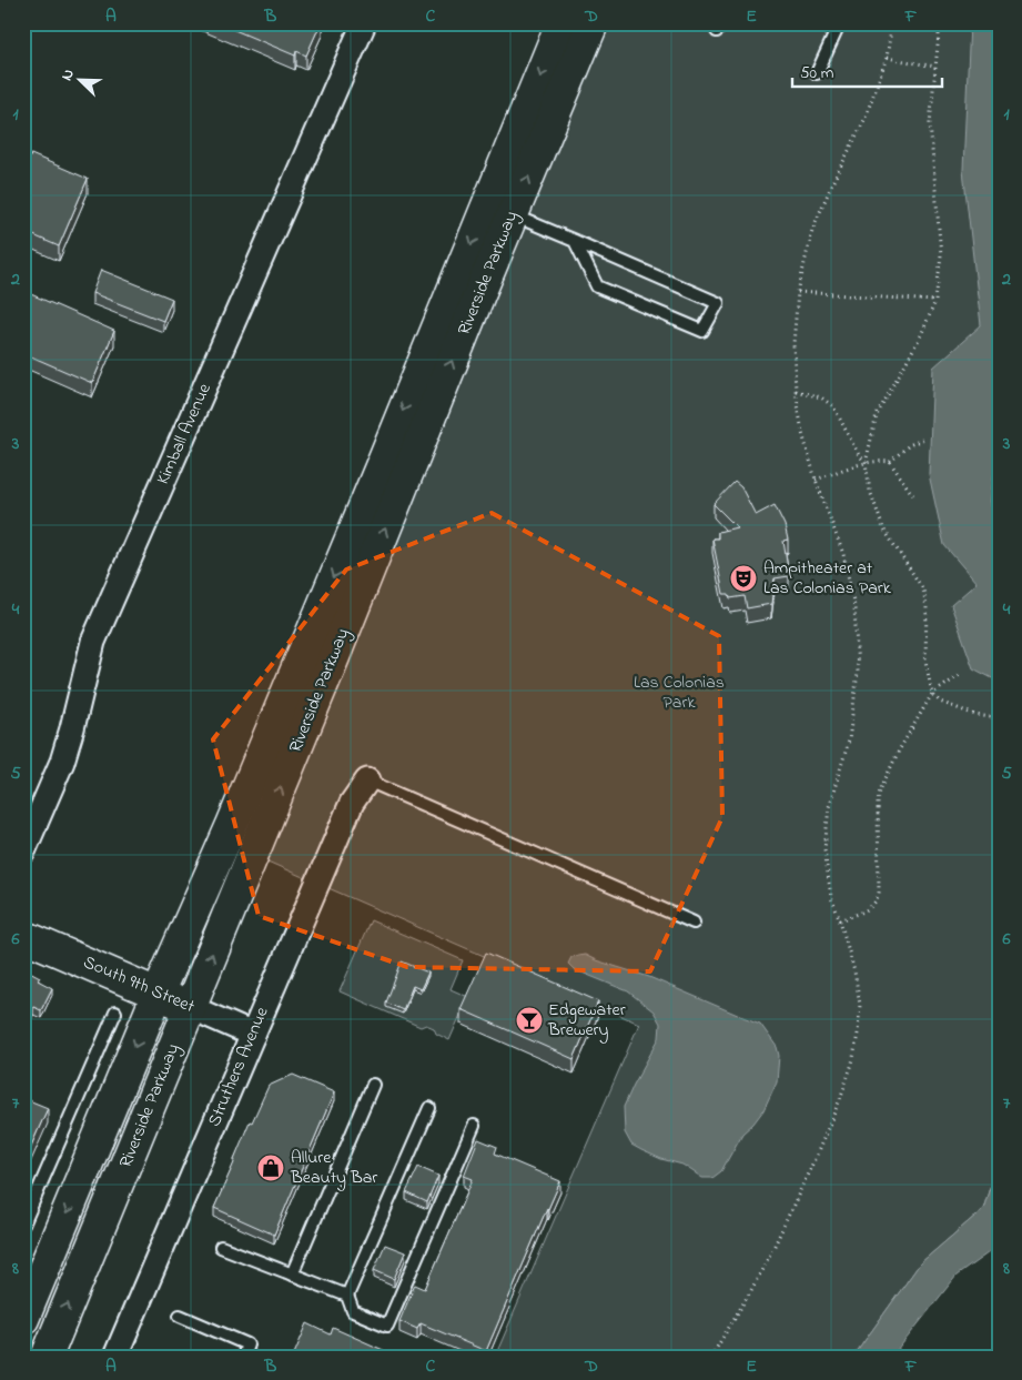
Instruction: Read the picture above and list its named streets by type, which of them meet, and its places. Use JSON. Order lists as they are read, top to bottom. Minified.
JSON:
{"streets":{"main road":["Riverside Parkway","South 9th Street"],"street":["Kimball Avenue","Struthers Avenue"]},"crossings":[["Riverside Parkway","South 9th Street"],["South 9th Street","Struthers Avenue"]],"parks":["Las Colonias Park"],"places":{"theatre":["Ampitheater at Las Colonias Park"],"bar":["Edgewater Brewery"],"shop":["Allure Beauty Bar"]},"scale_bar":"50 m","north":"top left","grid":{"columns":["A","B","C","D","E","F"],"rows":["1","2","3","4","5","6","7","8"]}}
